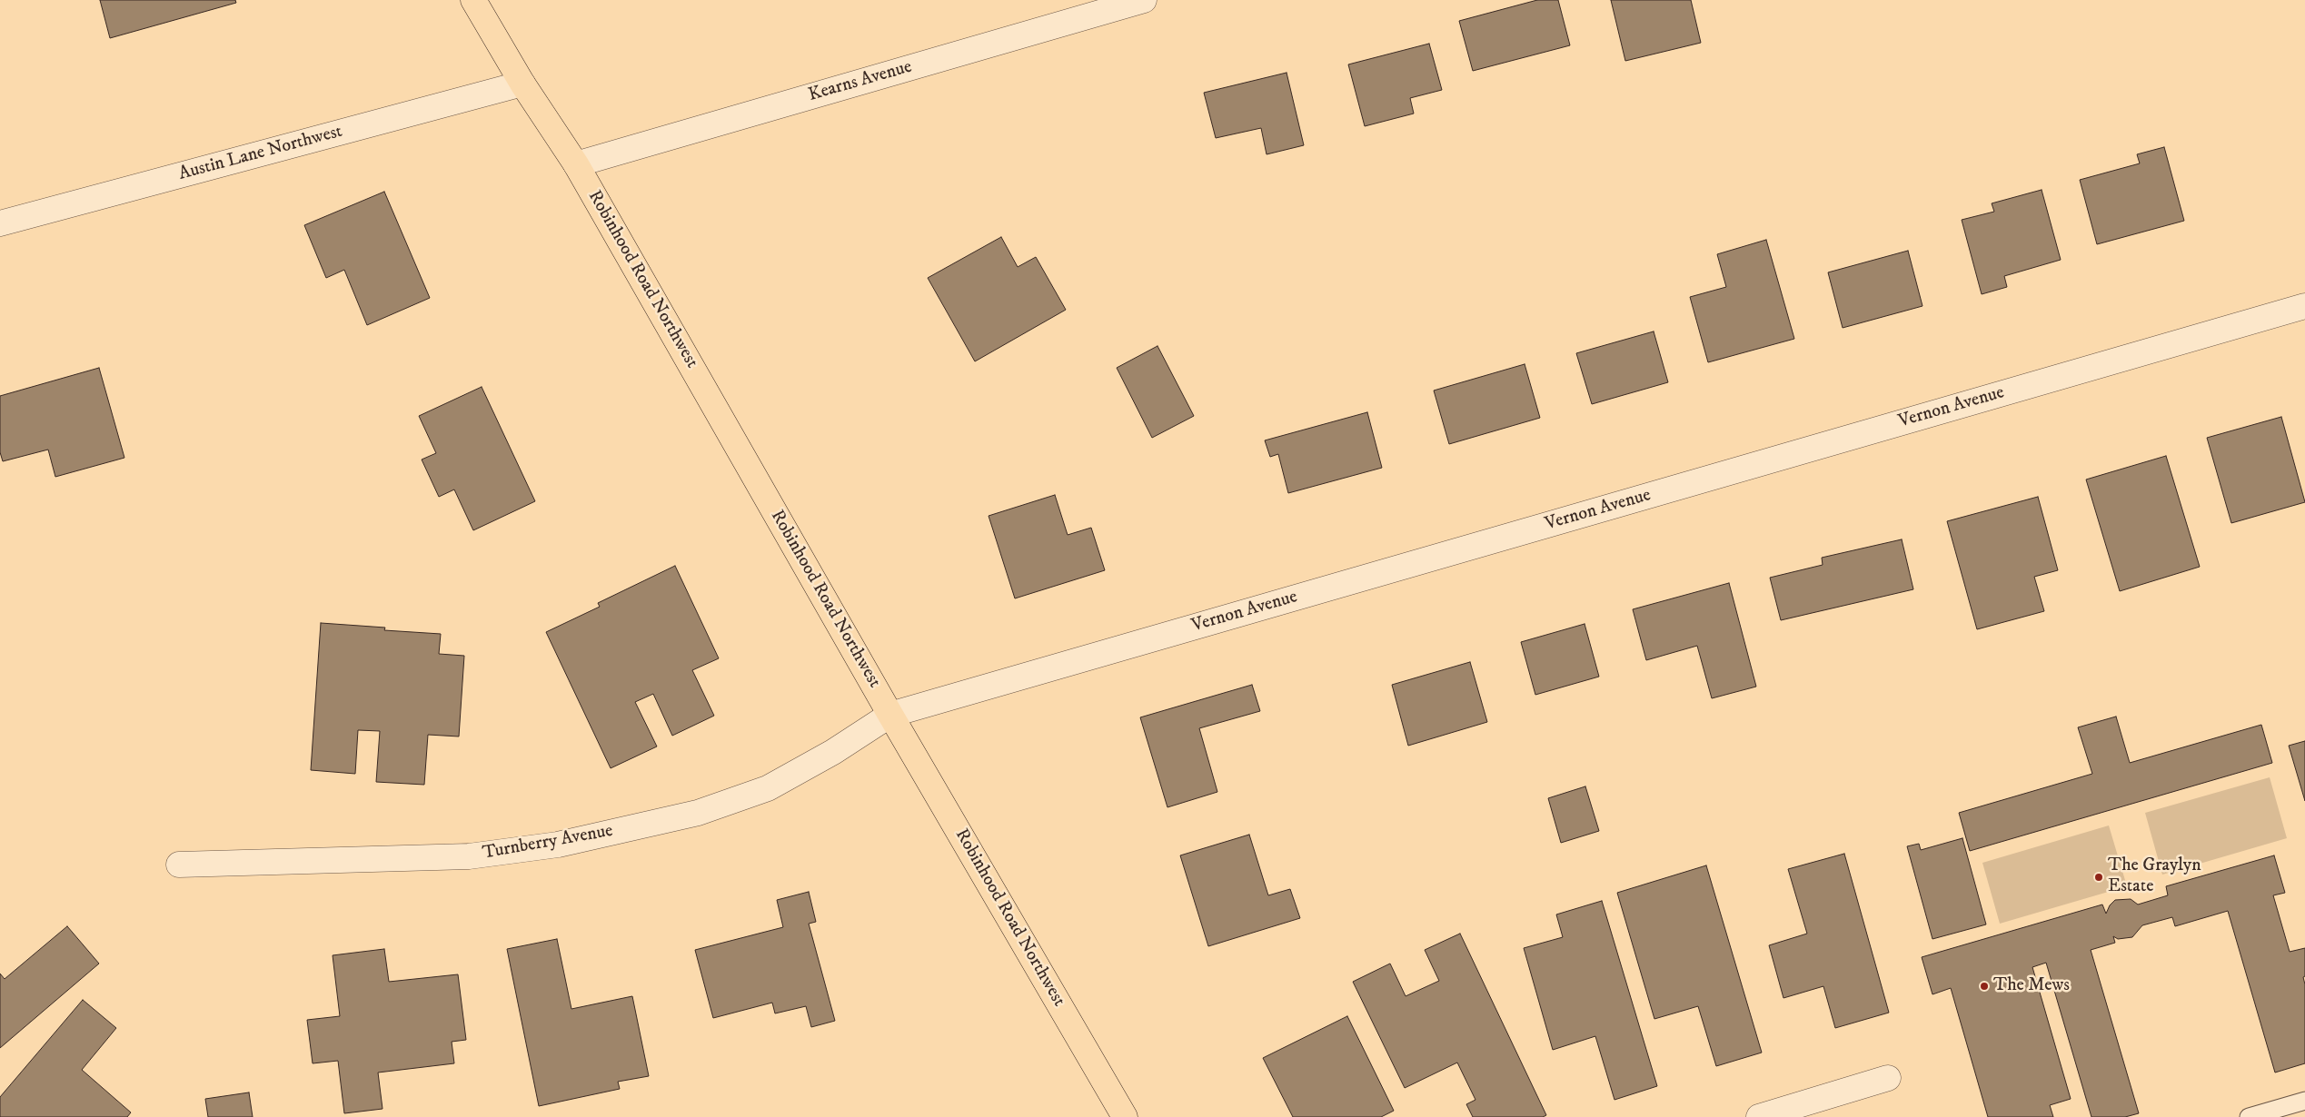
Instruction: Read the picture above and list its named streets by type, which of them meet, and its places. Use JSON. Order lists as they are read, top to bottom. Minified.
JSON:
{"streets":{"main road":["Robinhood Road Northwest"],"street":["Kearns Avenue","Austin Lane Northwest","Vernon Avenue","Turnberry Avenue"]},"crossings":[["Kearns Avenue","Robinhood Road Northwest"],["Austin Lane Northwest","Robinhood Road Northwest"],["Robinhood Road Northwest","Vernon Avenue"],["Robinhood Road Northwest","Turnberry Avenue"],["Vernon Avenue","Turnberry Avenue"]],"places":["The Graylyn Estate","The Mews"]}
